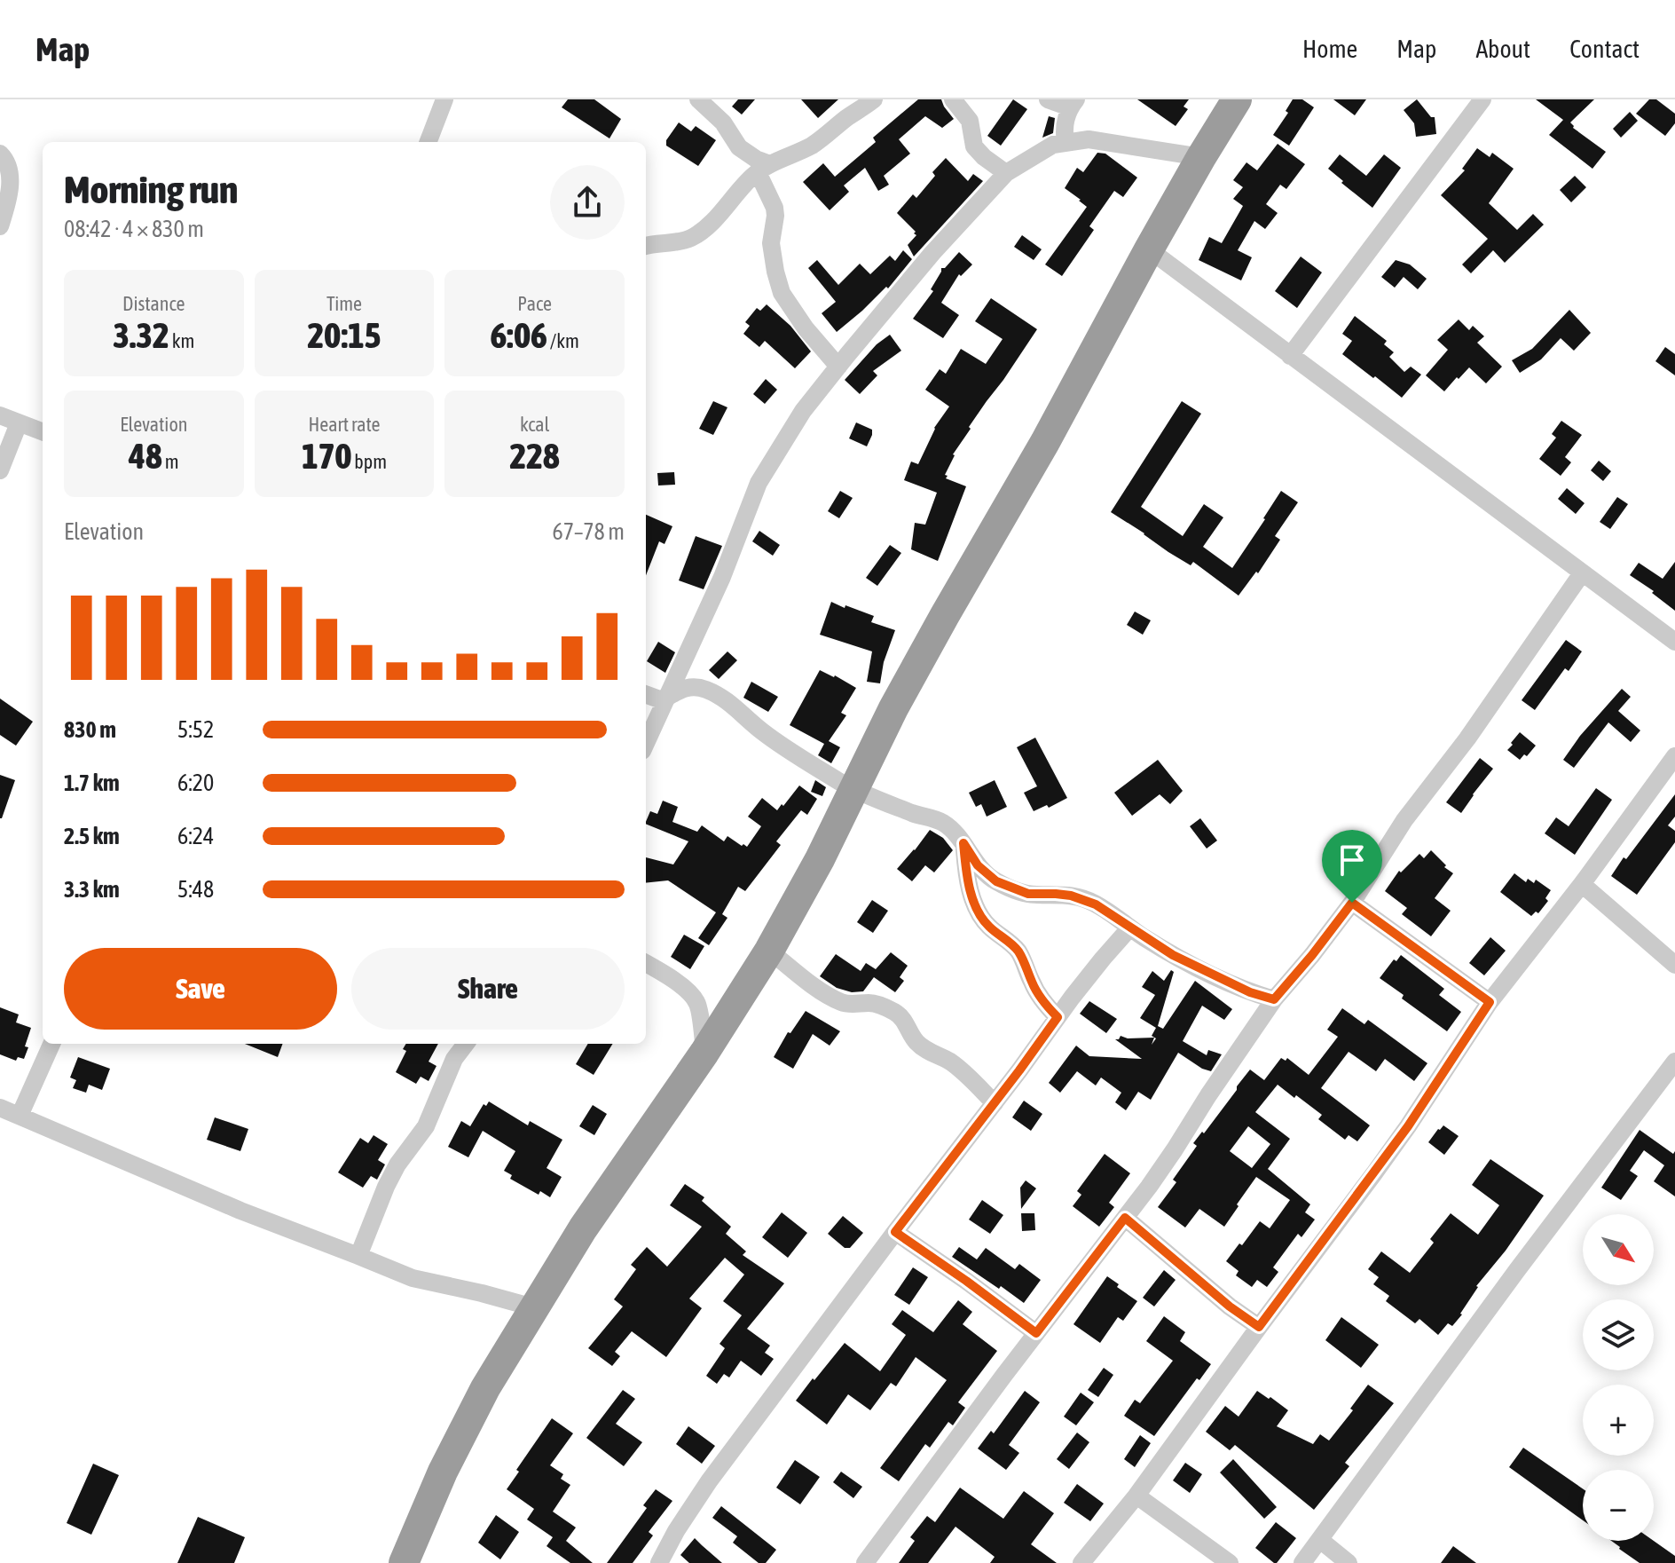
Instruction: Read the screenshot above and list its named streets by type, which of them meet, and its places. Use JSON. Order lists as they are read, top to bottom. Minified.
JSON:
{"north":"bottom right","page":{"header":"Map","nav":["Home","Map","About","Contact"],"heading":["Morning run","08:42 · 4 × 830 m"],"stats":[["Distance","3.32 km"],["Time","20:15"],["Pace","6:06 /km"],["Elevation","48 m"],["Heart rate","170 bpm"],["kcal","228"]],"chart":["Elevation","67–78 m"],"list":[{"name":"830 m","note":"5:52"},{"name":"1.7 km","note":"6:20"},{"name":"2.5 km","note":"6:24"},{"name":"3.3 km","note":"5:48"}],"buttons":["Save","Share"],"map_buttons":["+","−"]}}
